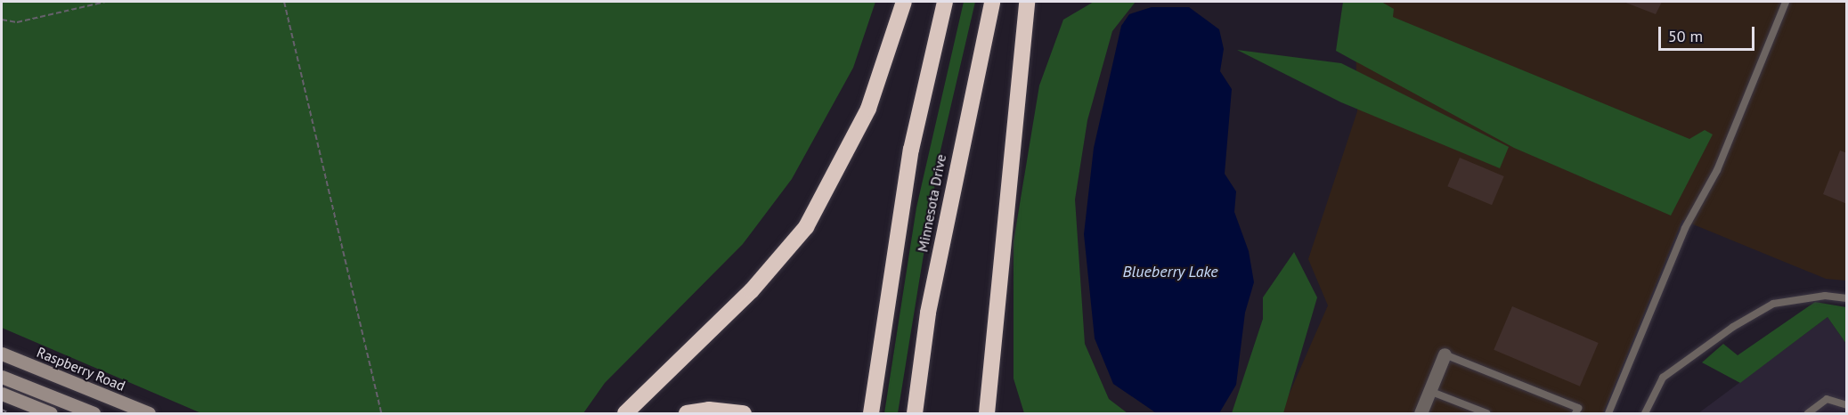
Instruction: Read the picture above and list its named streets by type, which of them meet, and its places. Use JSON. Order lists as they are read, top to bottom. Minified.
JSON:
{"streets":{"highway":["Minnesota Drive"],"main road":["Raspberry Road"]},"water":["Blueberry Lake"],"scale_bar":"50 m"}
